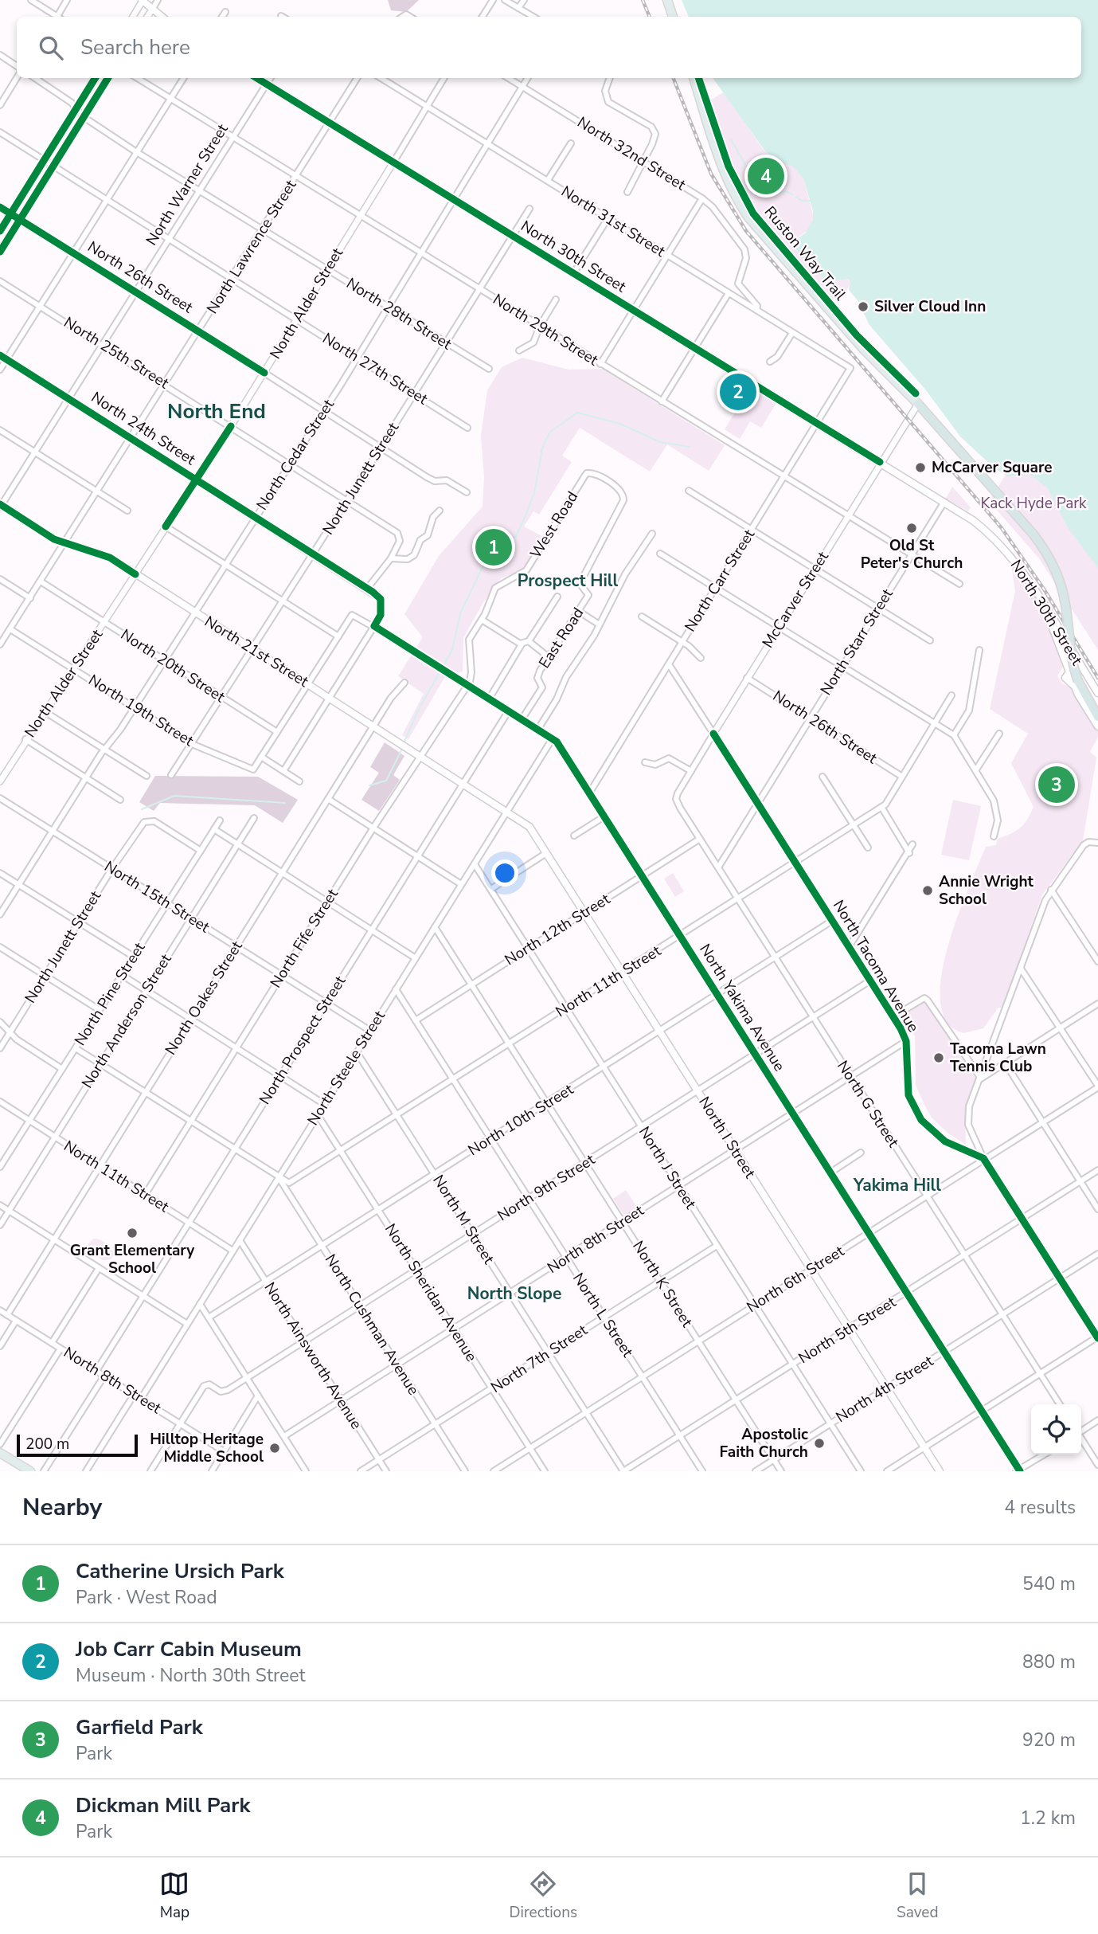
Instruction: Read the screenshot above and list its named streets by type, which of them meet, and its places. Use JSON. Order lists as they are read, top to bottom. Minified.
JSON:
{"streets":{"main road":["North 30th Street","North 21st Street","North I Street"],"street":["North 32nd Street","North Warner Street","North 31st Street","North Lawrence Street","North 26th Street","North Alder Street","North 28th Street","North 29th Street","North 25th Street","North 27th Street","North 24th Street","North Cedar Street","North Junett Street","West Road","North Carr Street","McCarver Street","East Road","North Starr Street","North 20th Street","North 19th Street","North 15th Street","North 12th Street","North Fife Street","North Tacoma Avenue","North 11th Street","North Pine Street","North Oakes Street","North Yakima Avenue","North Anderson Street","North Prospect Street","North Steele Street","North G Street","North 10th Street","North J Street","North 9th Street","North M Street","North 8th Street","North 6th Street","North K Street","North Sheridan Avenue","North L Street","North Cushman Avenue","North 5th Street","North Ainsworth Avenue","North 7th Street","North 4th Street"],"cycle path":["Ruston Way Trail"]},"crossings":[["North 32nd Street","North 31st Street"],["North 32nd Street","North Cedar Street"],["North Warner Street","North 30th Street"],["North Warner Street","North 26th Street"],["North Warner Street","North 28th Street"],["North Warner Street","North 29th Street"],["North Warner Street","North 25th Street"],["North Warner Street","North 27th Street"],["North Warner Street","North 24th Street"],["North Warner Street","North 21st Street"],["North 31st Street","North Alder Street"],["North 31st Street","North Cedar Street"],["North 31st Street","North Carr Street"],["North Lawrence Street","North 30th Street"],["North Lawrence Street","North 26th Street"],["North Lawrence Street","North 28th Street"],["North Lawrence Street","North 29th Street"],["North Lawrence Street","North 25th Street"],["North Lawrence Street","North 27th Street"],["North Lawrence Street","North 24th Street"],["North Lawrence Street","North 21st Street"],["North Lawrence Street","North 20th Street"],["North Lawrence Street","North 19th Street"],["North 30th Street","North Alder Street"],["North 30th Street","North Cedar Street"],["North 30th Street","North Junett Street"],["North 30th Street","North Carr Street"],["North 30th Street","McCarver Street"],["North 30th Street","North Starr Street"],["North 26th Street","North Alder Street"],["North 26th Street","North Cedar Street"],["North 26th Street","North Junett Street"],["North 26th Street","McCarver Street"],["North 26th Street","North Starr Street"],["North 26th Street","North 11th Street"],["North Alder Street","North 28th Street"],["North Alder Street","North 29th Street"],["North Alder Street","North 25th Street"],["North Alder Street","North 27th Street"],["North Alder Street","North 24th Street"],["North Alder Street","North 21st Street"],["North Alder Street","North 20th Street"],["North Alder Street","North 19th Street"],["North 28th Street","North Cedar Street"],["North 28th Street","North Junett Street"],["North 29th Street","North Cedar Street"],["North 29th Street","North Junett Street"],["North 29th Street","North Carr Street"],["North 29th Street","McCarver Street"],["North 29th Street","North Starr Street"],["North 25th Street","North Cedar Street"],["North 25th Street","North Junett Street"],["North 27th Street","North Cedar Street"],["North 27th Street","North Junett Street"],["North 24th Street","North Cedar Street"],["North 24th Street","North Junett Street"],["North Cedar Street","North 21st Street"],["North Cedar Street","North 20th Street"],["North Cedar Street","North 19th Street"],["North Cedar Street","North 15th Street"],["North Junett Street","North 21st Street"],["North Junett Street","North 20th Street"],["North Junett Street","North 19th Street"],["North Junett Street","North 15th Street"],["North Junett Street","North Pine Street"],["West Road","East Road"],["West Road","North Fife Street"],["West Road","North Yakima Avenue"],["North Carr Street","North Tacoma Avenue"],["North Carr Street","North Yakima Avenue"],["McCarver Street","North Tacoma Avenue"],["McCarver Street","North G Street"],["East Road","North Yakima Avenue"],["North Starr Street","North Tacoma Avenue"],["North Starr Street","North G Street"],["North 21st Street","North Fife Street"],["North 21st Street","North Oakes Street"],["North 21st Street","North Prospect Street"],["North 21st Street","North Steele Street"],["North 21st Street","North I Street"],["North 15th Street","North Fife Street"],["North 15th Street","North Pine Street"],["North 15th Street","North Oakes Street"],["North 15th Street","North Anderson Street"],["North 15th Street","North Prospect Street"],["North 15th Street","North Steele Street"],["North 12th Street","North Yakima Avenue"],["North 12th Street","North G Street"],["North 12th Street","North I Street"],["North 12th Street","North J Street"],["North 12th Street","North K Street"],["North 12th Street","North L Street"],["North Fife Street","North 11th Street"],["North Fife Street","North Yakima Avenue"],["North Tacoma Avenue","North 11th Street"],["North Tacoma Avenue","North 10th Street"],["North Tacoma Avenue","North 9th Street"],["North Tacoma Avenue","North 8th Street"],["North Tacoma Avenue","North 6th Street"],["North 11th Street","North Pine Street"],["North 11th Street","North Oakes Street"],["North 11th Street","North Yakima Avenue"],["North 11th Street","North Anderson Street"],["North 11th Street","North Prospect Street"],["North 11th Street","North Steele Street"],["North 11th Street","North G Street"],["North 11th Street","North I Street"],["North 11th Street","North J Street"],["North 11th Street","North M Street"],["North 11th Street","North K Street"],["North 11th Street","North Sheridan Avenue"],["North 11th Street","North L Street"],["North 11th Street","North Cushman Avenue"],["North Oakes Street","North 8th Street"],["North Yakima Avenue","North Prospect Street"],["North Yakima Avenue","North Steele Street"],["North Yakima Avenue","North 10th Street"],["North Yakima Avenue","North 9th Street"],["North Yakima Avenue","North 8th Street"],["North Yakima Avenue","North 6th Street"],["North Yakima Avenue","North 5th Street"],["North Yakima Avenue","North 4th Street"],["North Prospect Street","North 8th Street"],["North Steele Street","North I Street"],["North Steele Street","North J Street"],["North Steele Street","North M Street"],["North Steele Street","North 8th Street"],["North Steele Street","North K Street"],["North Steele Street","North Sheridan Avenue"],["North Steele Street","North L Street"],["North Steele Street","North Cushman Avenue"],["North Steele Street","North Ainsworth Avenue"],["North G Street","North 10th Street"],["North G Street","North 9th Street"],["North G Street","North 8th Street"],["North G Street","North 6th Street"],["North G Street","North 5th Street"],["North G Street","North 4th Street"],["North 10th Street","North I Street"],["North 10th Street","North J Street"],["North 10th Street","North M Street"],["North 10th Street","North K Street"],["North 10th Street","North Sheridan Avenue"],["North 10th Street","North L Street"],["North 10th Street","North Cushman Avenue"],["North 10th Street","North Ainsworth Avenue"],["North I Street","North 9th Street"],["North I Street","North 8th Street"],["North I Street","North 6th Street"],["North I Street","North 5th Street"],["North I Street","North 4th Street"],["North J Street","North 9th Street"],["North J Street","North 8th Street"],["North J Street","North 6th Street"],["North J Street","North 5th Street"],["North J Street","North 7th Street"],["North J Street","North 4th Street"],["North 9th Street","North M Street"],["North 9th Street","North 8th Street"],["North 9th Street","North K Street"],["North 9th Street","North Sheridan Avenue"],["North 9th Street","North L Street"],["North 9th Street","North Cushman Avenue"],["North 9th Street","North Ainsworth Avenue"],["North M Street","North 8th Street"],["North M Street","North 6th Street"],["North M Street","North 5th Street"],["North M Street","North 7th Street"],["North 8th Street","North K Street"],["North 8th Street","North Sheridan Avenue"],["North 8th Street","North L Street"],["North 8th Street","North Cushman Avenue"],["North 8th Street","North Ainsworth Avenue"],["North 6th Street","North K Street"],["North 6th Street","North Sheridan Avenue"],["North 6th Street","North L Street"],["North K Street","North 5th Street"],["North K Street","North 7th Street"],["North K Street","North 4th Street"],["North Sheridan Avenue","North 7th Street"],["North L Street","North 5th Street"],["North L Street","North 7th Street"],["North Cushman Avenue","North 7th Street"],["North Ainsworth Avenue","North 7th Street"]],"districts":["North End","Prospect Hill","Yakima Hill","North Slope"],"parks":["Kack Hyde Park"],"places":["Silver Cloud Inn","McCarver Square","Old St Peter's Church","Annie Wright School","Tacoma Lawn Tennis Club","Grant Elementary School","Apostolic Faith Church","Hilltop Heritage Middle School"],"scale_bar":"200 m","page":{"search":"Search here","pins":["4","2","1","3"],"scale":"200 m","heading":["Nearby","4 results"],"list":[{"mark":"1","name":"Catherine Ursich Park","note":"Park · West Road","value":"540 m"},{"mark":"2","name":"Job Carr Cabin Museum","note":"Museum · North 30th Street","value":"880 m"},{"mark":"3","name":"Garfield Park","note":"Park","value":"920 m"},{"mark":"4","name":"Dickman Mill Park","note":"Park","value":"1.2 km"}],"nav":["Map","Directions","Saved"]}}
